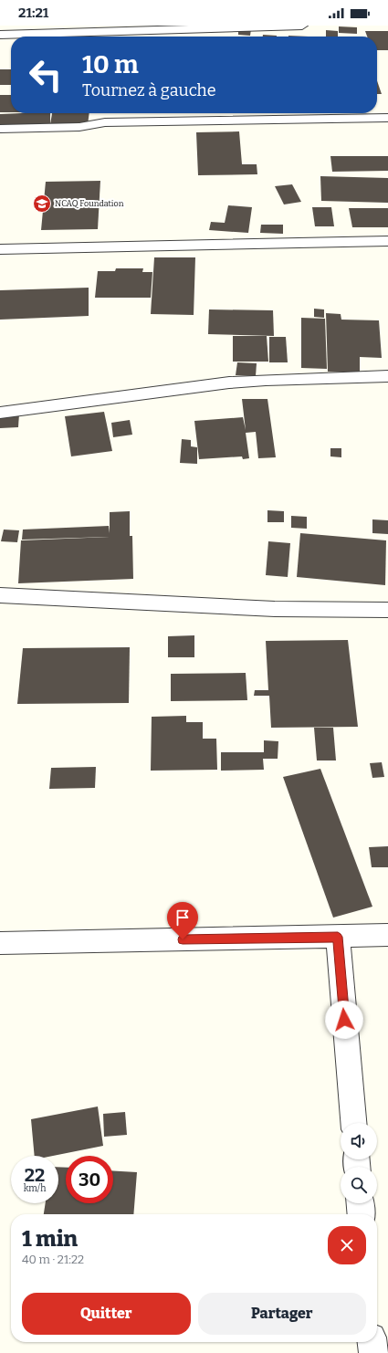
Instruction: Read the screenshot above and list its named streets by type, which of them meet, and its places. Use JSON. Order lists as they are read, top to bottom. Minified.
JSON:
{"places":{"school or university":["NCAQ Foundation"]},"page":{"status":"21:21","turn":["10 m","Tournez à gauche"],"speed":"22 km/h","limit":"30","heading":["1 min","40 m · 21:22"],"buttons":["Quitter","Partager"]}}
